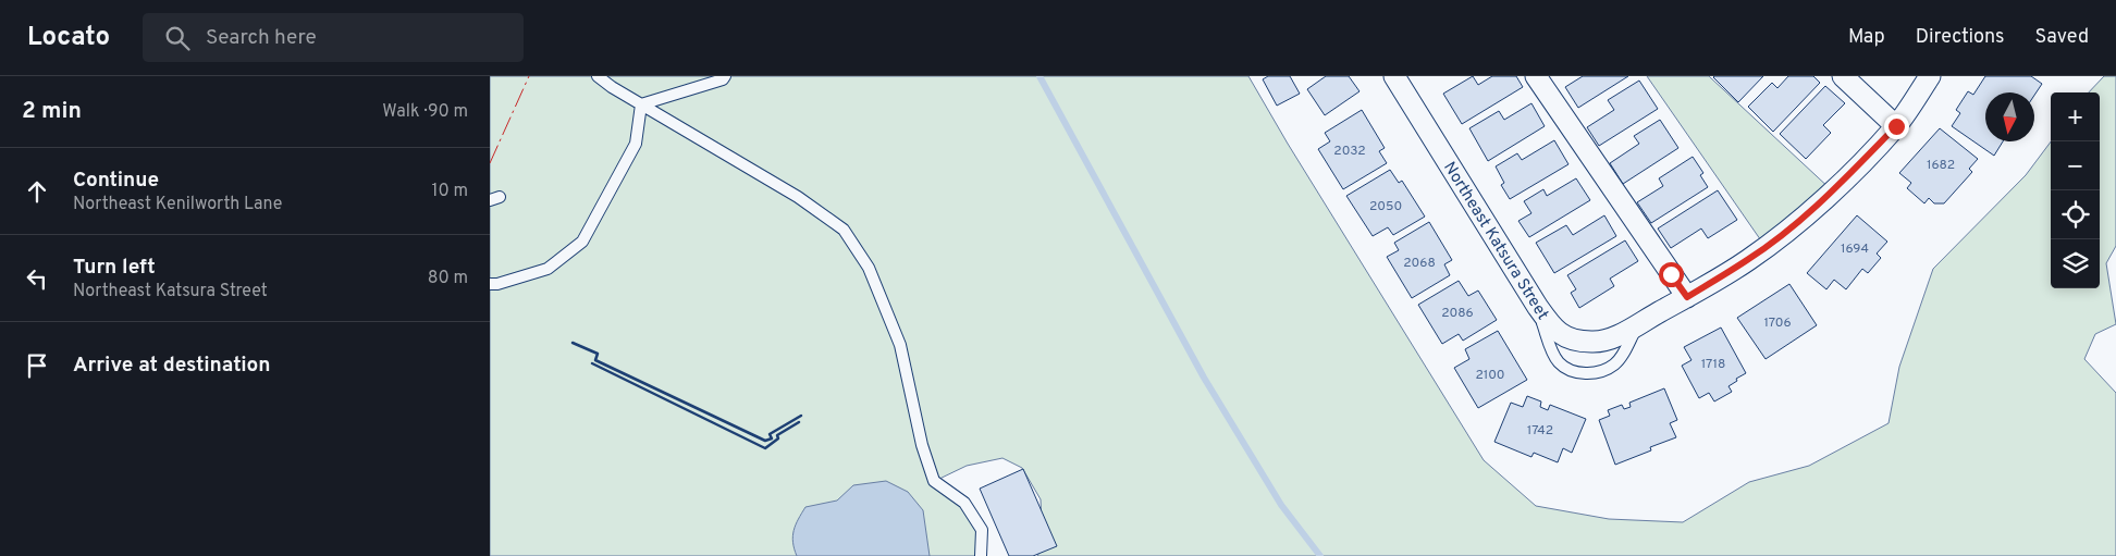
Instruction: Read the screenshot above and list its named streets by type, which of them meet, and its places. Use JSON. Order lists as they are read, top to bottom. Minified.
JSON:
{"streets":{"street":["Northeast Katsura Street"]},"house_numbers":["2032","1682","2050","1694","2068","2086","1706","1718","2100","1742"],"north":"bottom","page":{"header":"Locato","search":"Search here","nav":["Map","Directions","Saved"],"heading":["2 min","Walk · 90 m"],"map_buttons":["+","−"],"list":[["Continue","Northeast Kenilworth Lane","10 m"],["Turn left","Northeast Katsura Street","80 m"],"Arrive at destination"]}}
